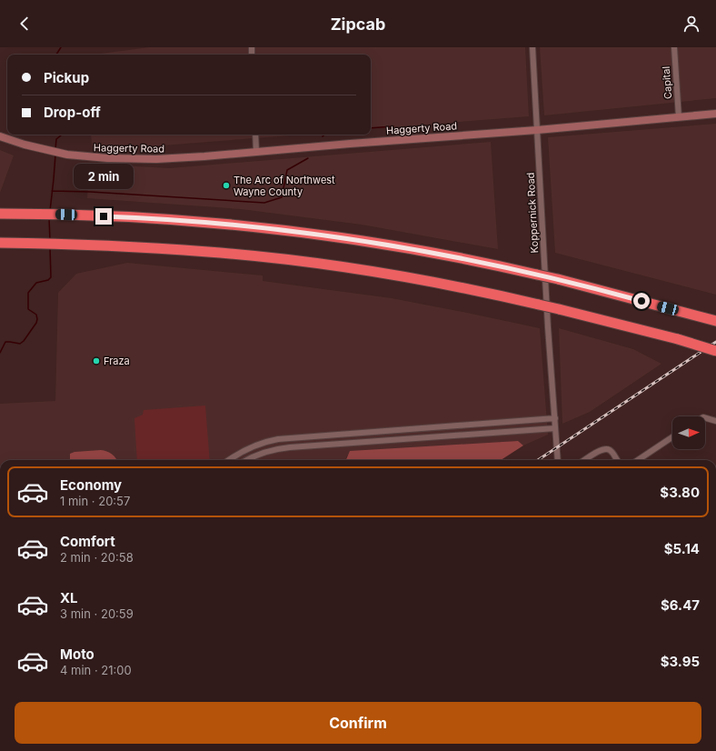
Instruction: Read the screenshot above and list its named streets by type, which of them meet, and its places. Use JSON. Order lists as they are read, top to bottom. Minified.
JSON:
{"streets":{"main road":["Haggerty Road"],"street":["Capital","Koppernick Road"]},"crossings":[["Capital","Haggerty Road"],["Haggerty Road","Koppernick Road"]],"places":["The Arc of Northwest Wayne County","Fraza"],"north":"right","page":{"header":"Zipcab","banner":["Pickup","Drop-off"],"bubble":"2 min","list":[{"name":"Economy","note":"1 min · 20:57","value":"$3.80"},{"name":"Comfort","note":"2 min · 20:58","value":"$5.14"},{"name":"XL","note":"3 min · 20:59","value":"$6.47"},{"name":"Moto","note":"4 min · 21:00","value":"$3.95"}],"buttons":"Confirm"}}
